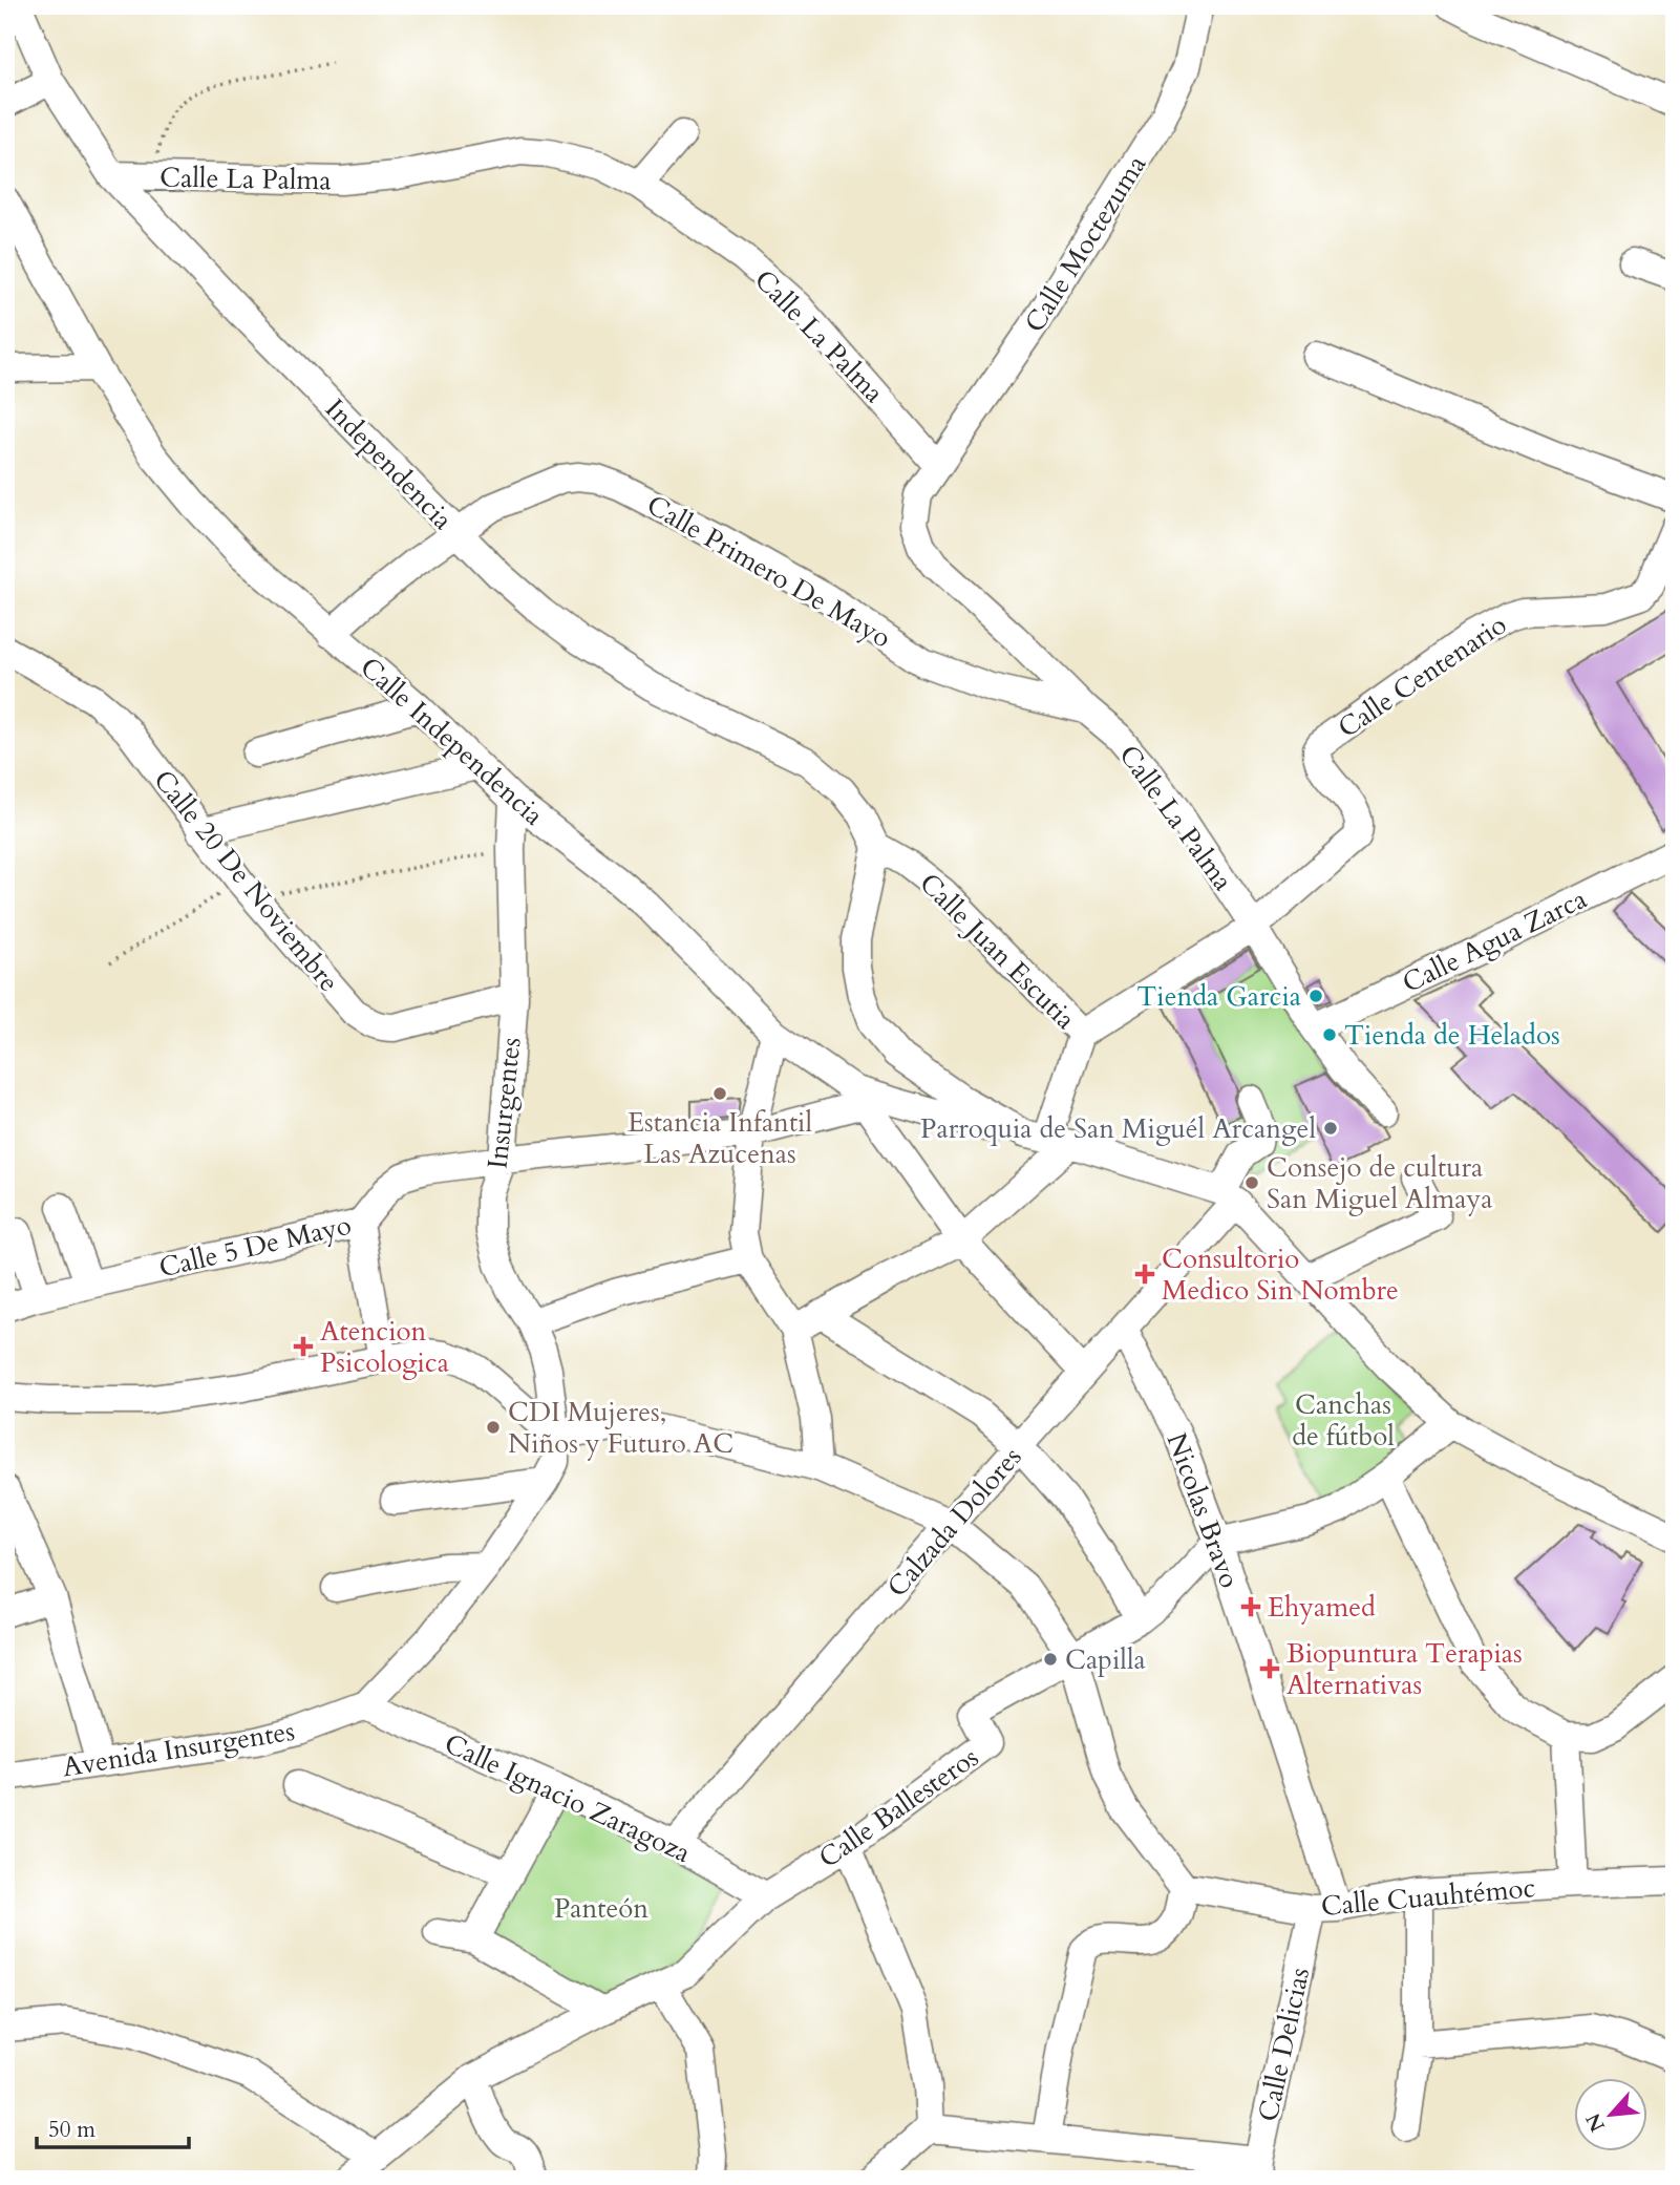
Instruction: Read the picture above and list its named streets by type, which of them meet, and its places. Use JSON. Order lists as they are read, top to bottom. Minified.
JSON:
{"streets":{"street":["Calle La Palma","Calle Moctezuma","Independencia","Calle Primero De Mayo","Calle Centenario","Calle Independencia","Calle 20 De Noviembre","Calle Agua Zarca","Calle Juan Escutia","Insurgentes","Calle 5 De Mayo","Nicolas Bravo","Calzada Dolores","Avenida Insurgentes","Calle Ignacio Zaragoza","Calle Ballesteros","Calle Cuauhtémoc","Calle Delicias"]},"crossings":[["Calle La Palma","Calle Moctezuma"],["Calle La Palma","Independencia"],["Calle La Palma","Calle Primero De Mayo"],["Calle La Palma","Calle Centenario"],["Calle La Palma","Calle Agua Zarca"],["Independencia","Calle Primero De Mayo"],["Independencia","Calle Juan Escutia"],["Calle Primero De Mayo","Calle Independencia"],["Calle Independencia","Insurgentes"],["Calle Independencia","Calle 5 De Mayo"],["Calle 20 De Noviembre","Insurgentes"],["Insurgentes","Calle 5 De Mayo"],["Insurgentes","Avenida Insurgentes"],["Nicolas Bravo","Calzada Dolores"],["Nicolas Bravo","Calle Ballesteros"],["Nicolas Bravo","Calle Cuauhtémoc"],["Nicolas Bravo","Calle Delicias"],["Calzada Dolores","Calle Ignacio Zaragoza"],["Avenida Insurgentes","Calle Ignacio Zaragoza"],["Calle Ignacio Zaragoza","Calle Ballesteros"],["Calle Cuauhtémoc","Calle Delicias"]],"parks":["Canchas de fútbol","Panteón"],"places":{"other":["Tienda Garcia","Tienda de Helados","Estancia Infantil Las Azucenas","Parroquia de San Miguél Arcangel","Consejo de cultura San Miguel Almaya","CDI Mujeres, Niños y Futuro AC","Capilla"],"health":["Consultorio Medico Sin Nombre","Atencion Psicologica","Ehyamed","Biopuntura Terapias Alternativas"]},"scale_bar":"50 m","north":"bottom left"}
